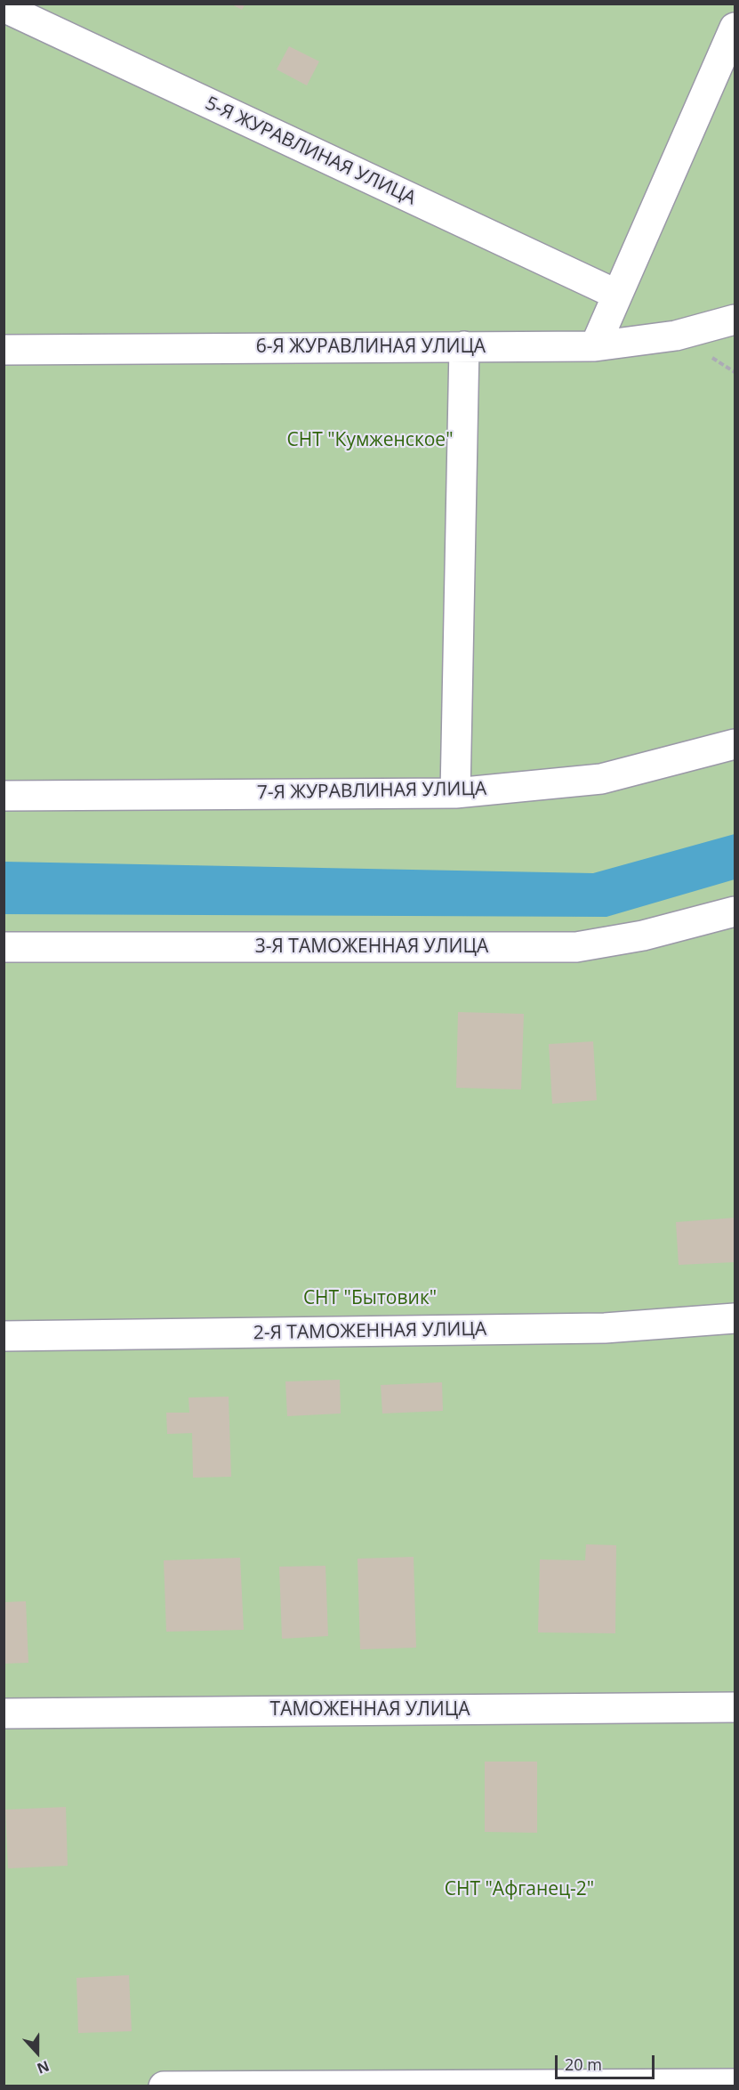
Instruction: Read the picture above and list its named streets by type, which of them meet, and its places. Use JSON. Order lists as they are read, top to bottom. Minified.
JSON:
{"streets":{"street":["5-Я ЖУРАВЛИНАЯ УЛИЦА","6-Я ЖУРАВЛИНАЯ УЛИЦА","7-Я ЖУРАВЛИНАЯ УЛИЦА","3-Я ТАМОЖЕННАЯ УЛИЦА","2-Я ТАМОЖЕННАЯ УЛИЦА","ТАМОЖЕННАЯ УЛИЦА"]},"parks":["СНТ \"Кумженское\"","СНТ \"Бытовик\"","СНТ \"Афганец-2\""],"scale_bar":"20 m","north":"bottom"}
